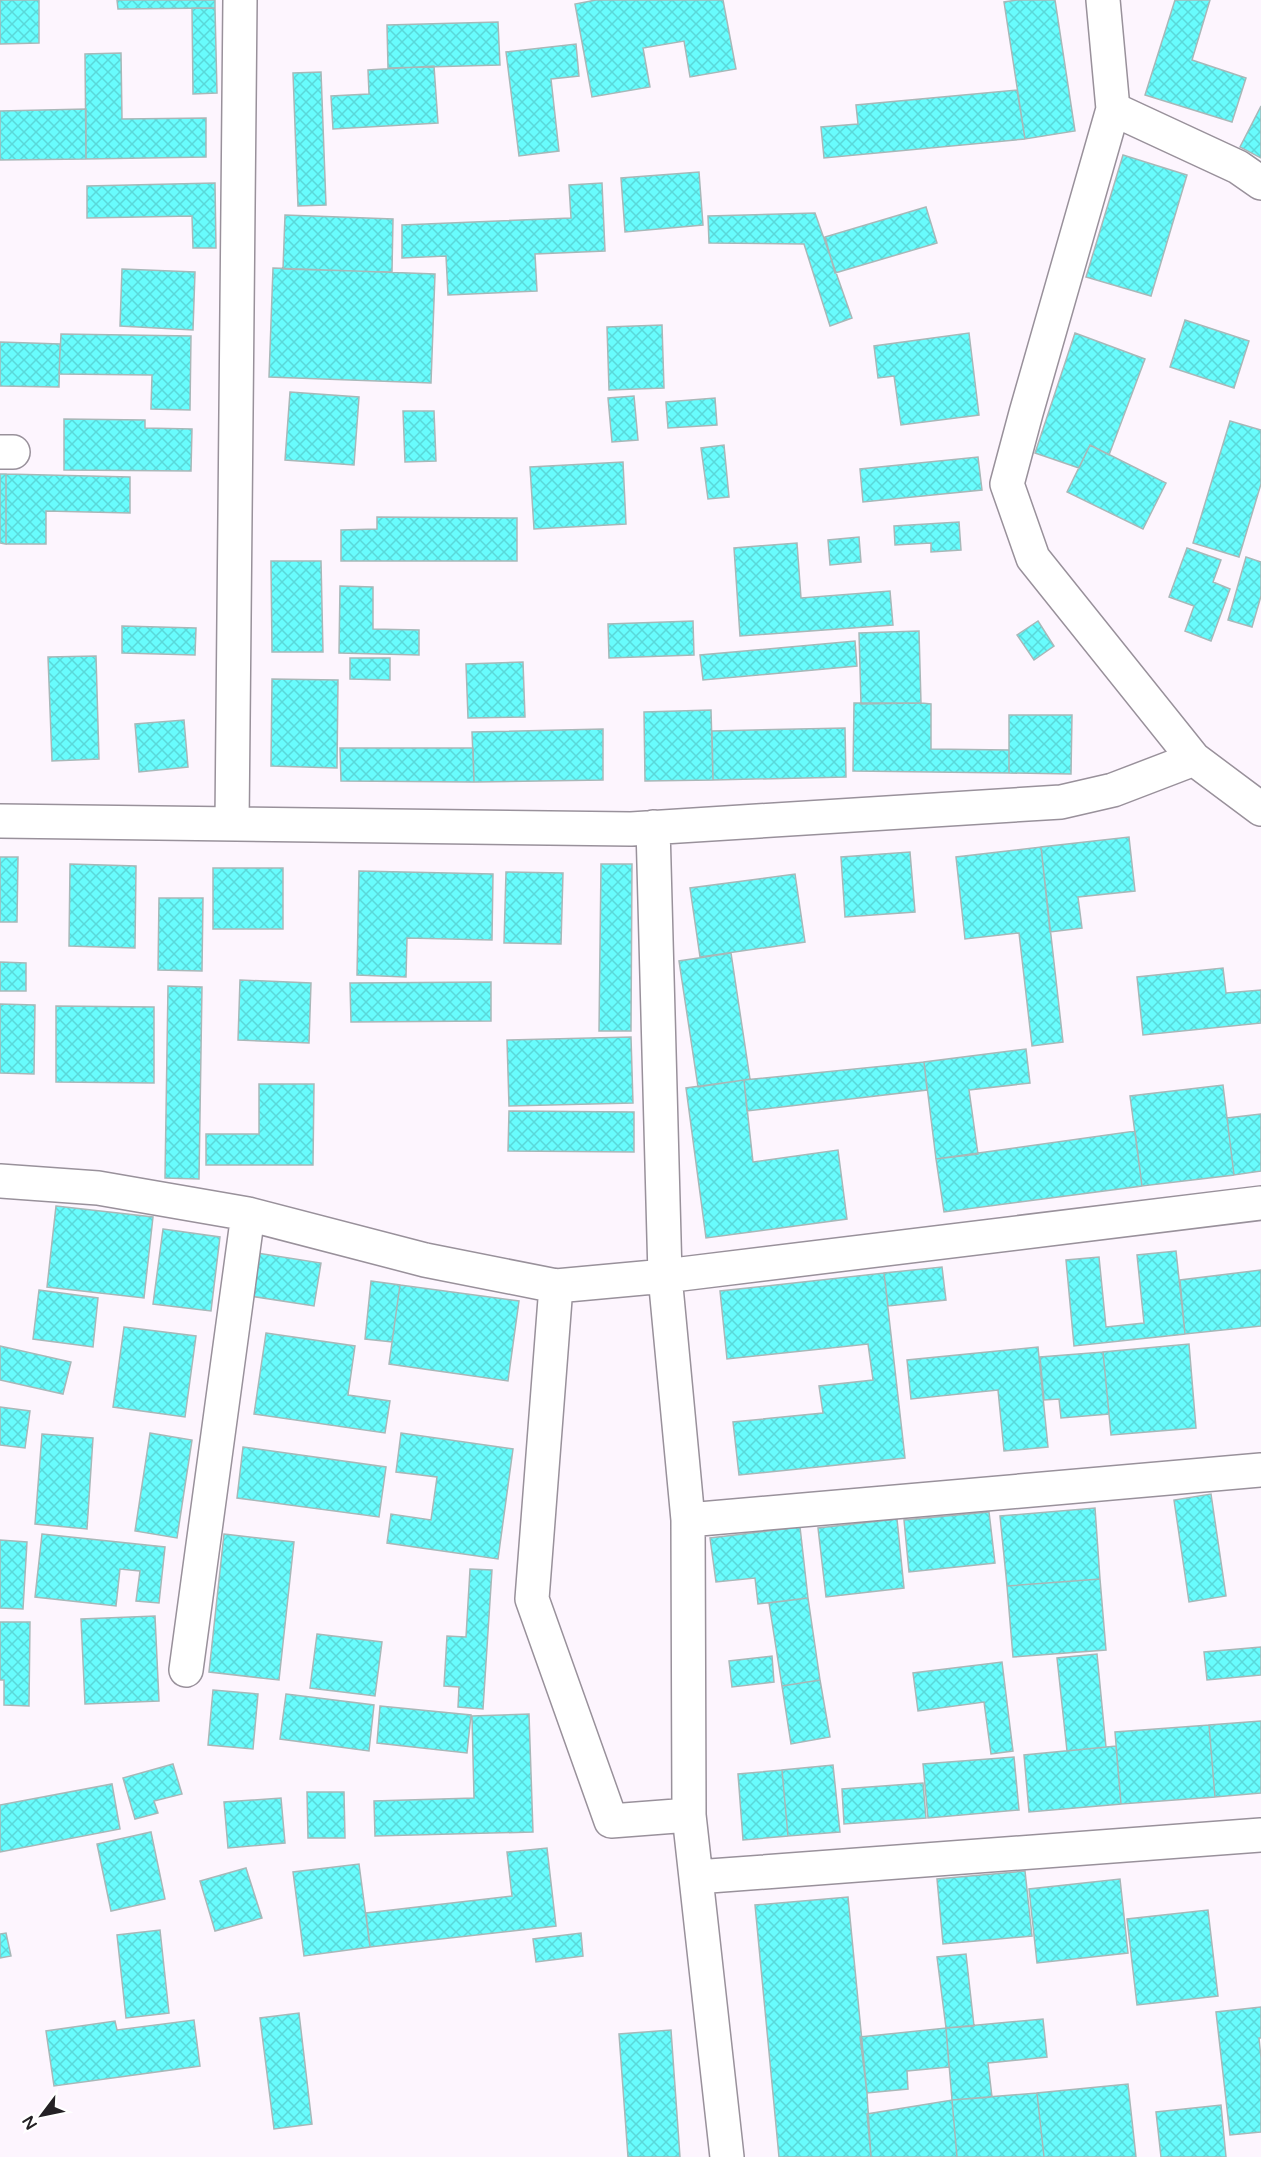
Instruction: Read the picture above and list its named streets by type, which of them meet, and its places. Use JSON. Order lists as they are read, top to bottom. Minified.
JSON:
{"north":"bottom left"}
